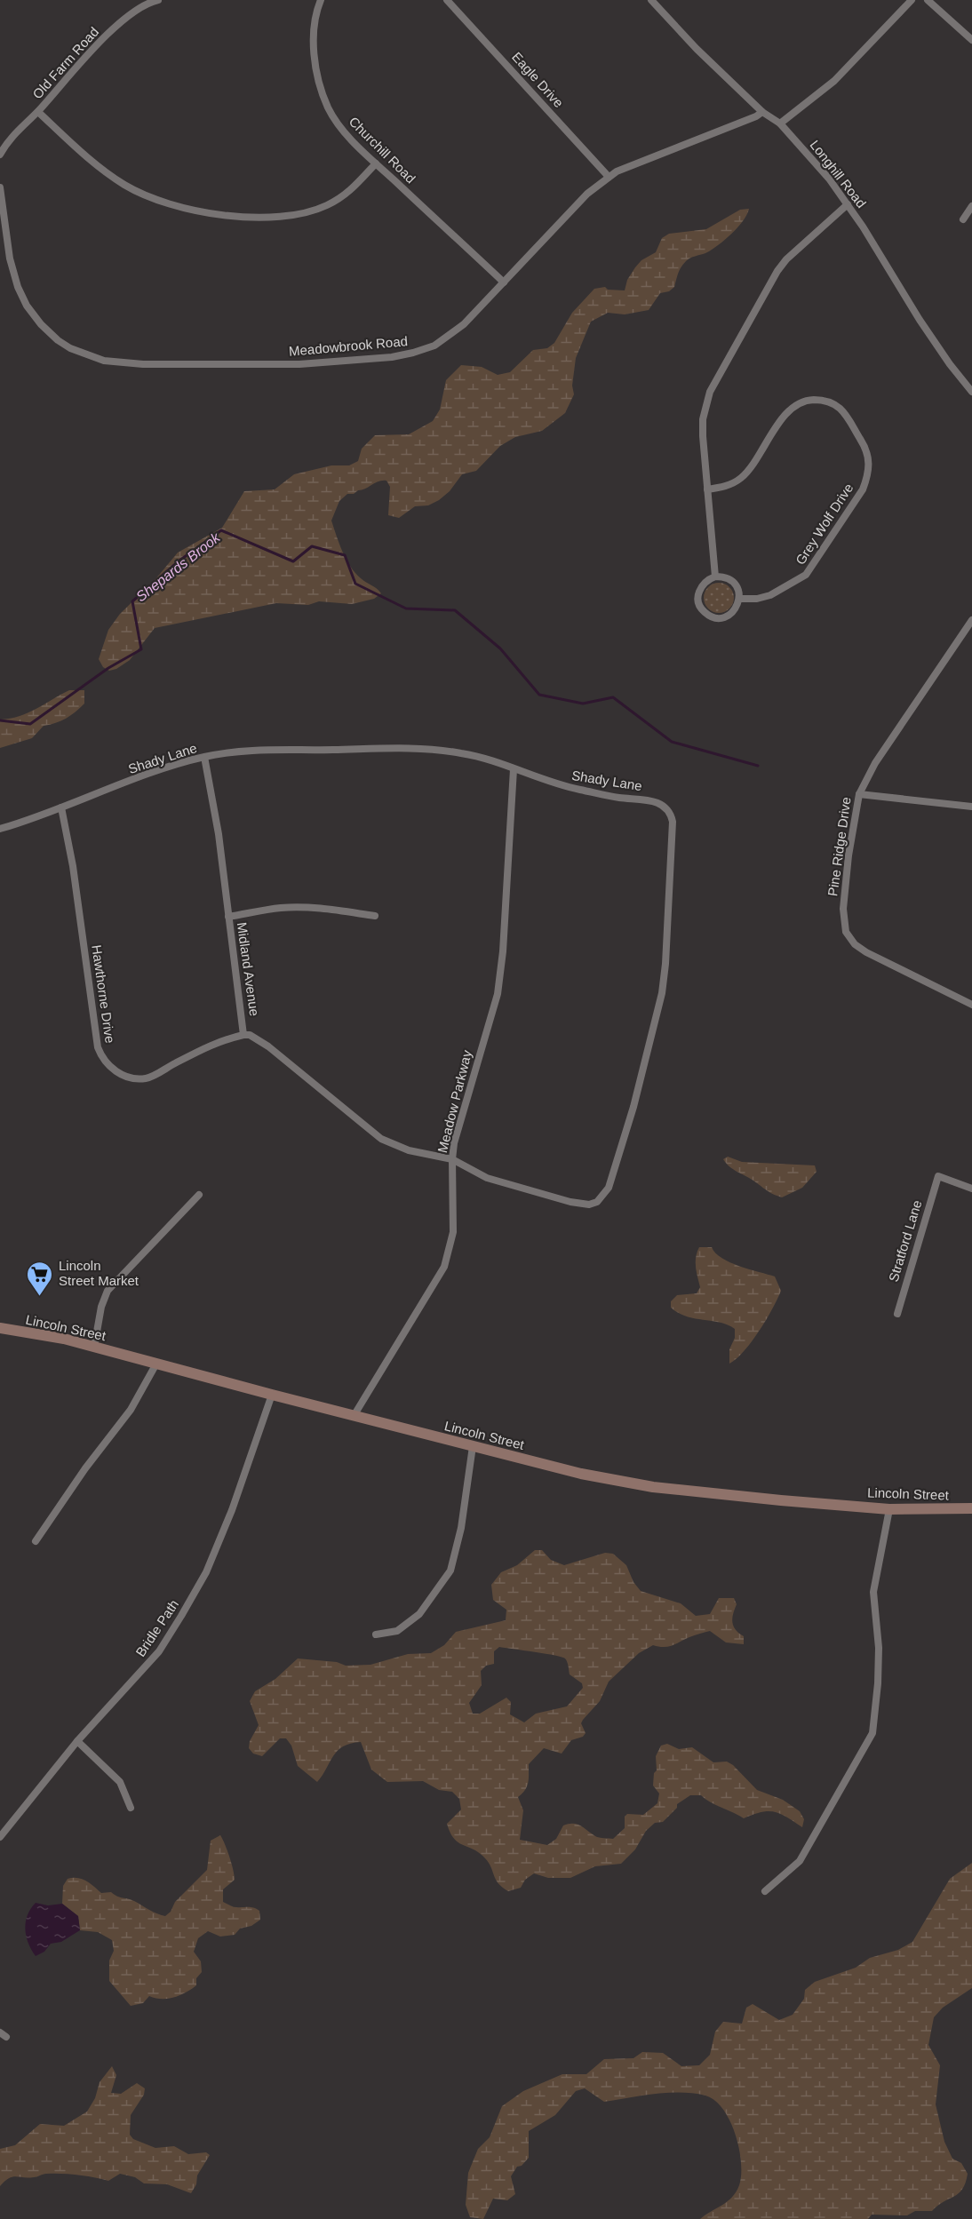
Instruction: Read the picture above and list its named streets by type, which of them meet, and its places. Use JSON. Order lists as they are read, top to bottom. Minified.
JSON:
{"streets":{"main road":["Lincoln Street"],"street":["Old Farm Road","Eagle Drive","Churchill Road","Longhill Road","Meadowbrook Road","Grey Wolf Drive","Shady Lane","Pine Ridge Drive","Midland Avenue","Hawthorne Drive","Meadow Parkway","Stratford Lane","Bridle Path"]},"crossings":[["Eagle Drive","Meadowbrook Road"],["Churchill Road","Meadowbrook Road"],["Longhill Road","Meadowbrook Road"],["Shady Lane","Midland Avenue"],["Shady Lane","Hawthorne Drive"],["Shady Lane","Meadow Parkway"],["Midland Avenue","Hawthorne Drive"],["Midland Avenue","Meadow Parkway"],["Meadow Parkway","Lincoln Street"],["Lincoln Street","Bridle Path"]],"water":["Shepards Brook"],"places":{"supermarket":["Lincoln Street Market"]}}
